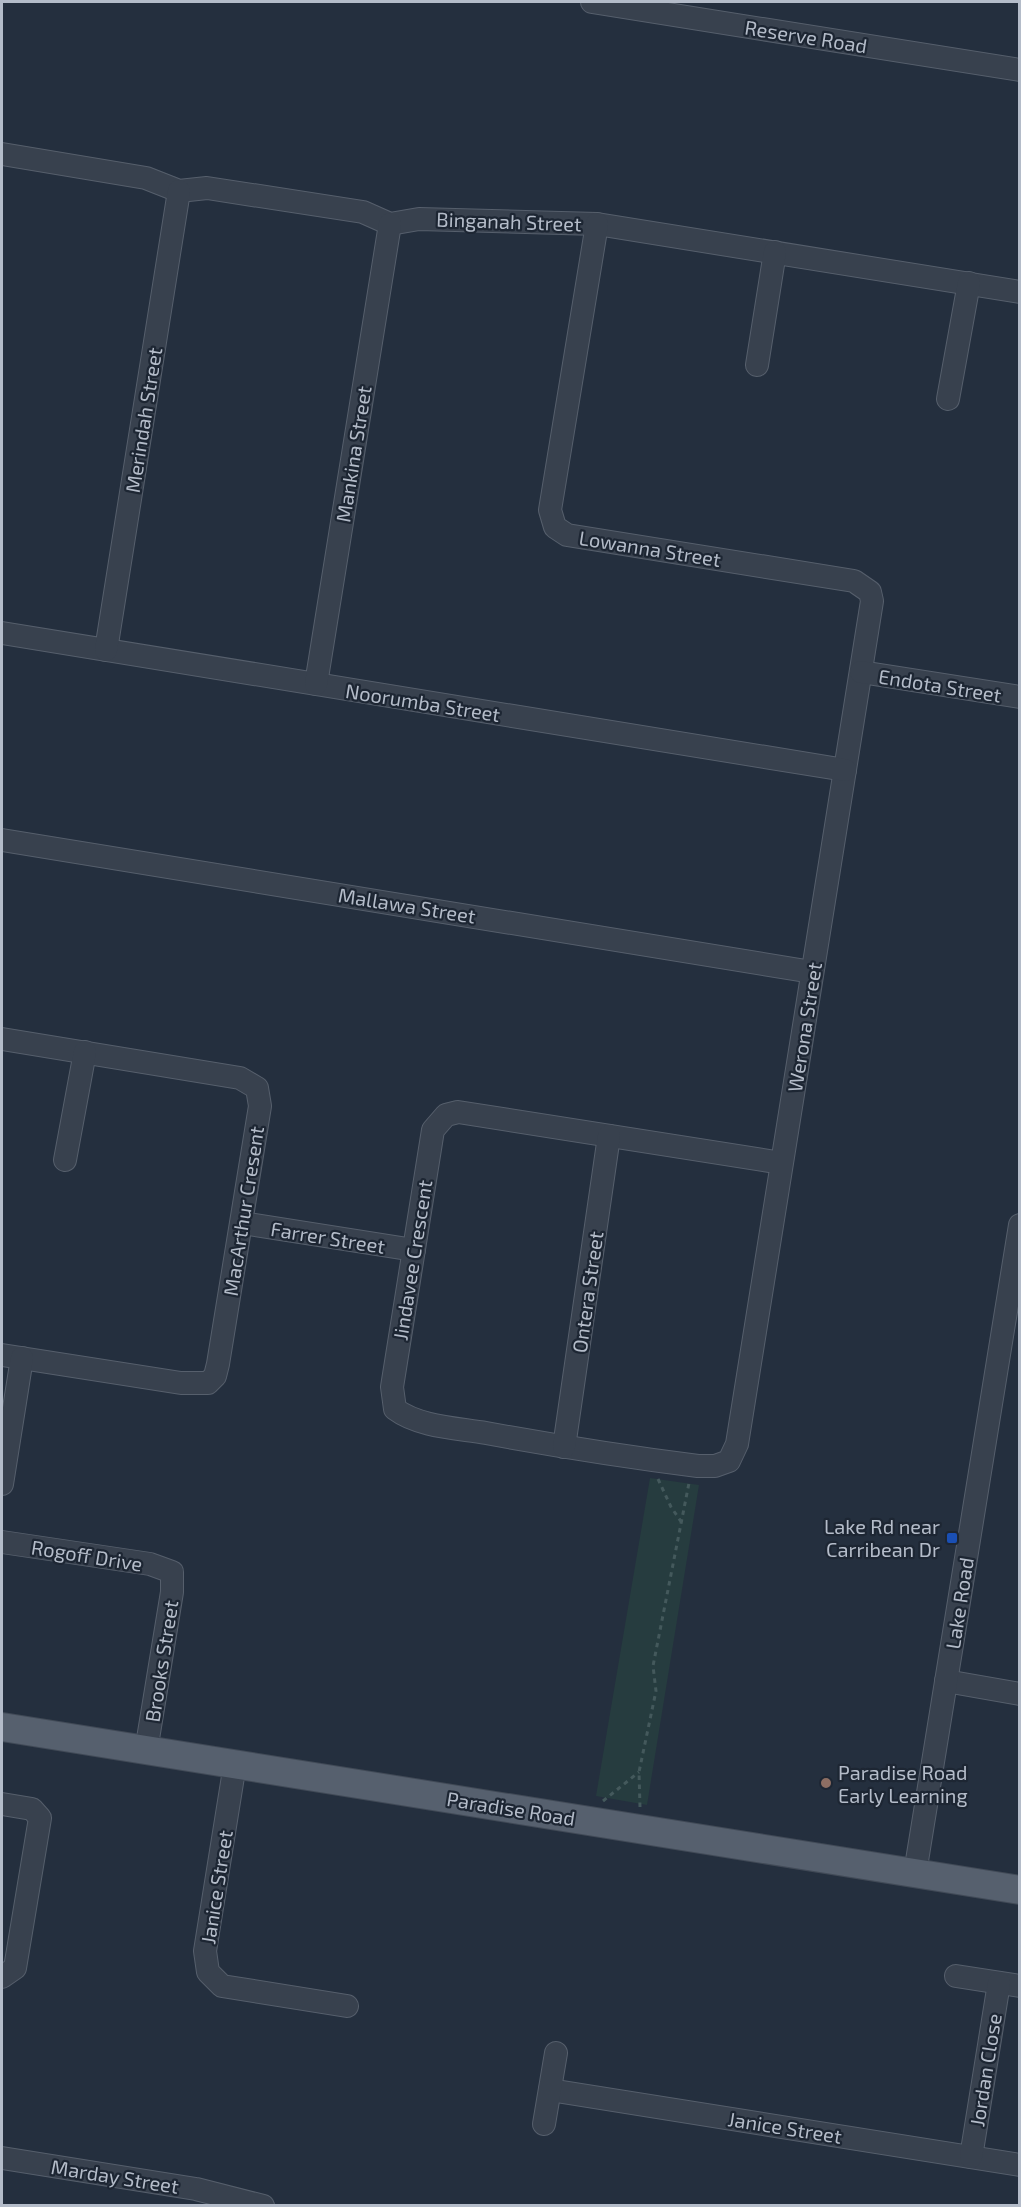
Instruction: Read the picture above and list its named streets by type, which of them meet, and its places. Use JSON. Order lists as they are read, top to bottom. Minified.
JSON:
{"streets":{"main road":["Paradise Road"],"street":["Reserve Road","Binganah Street","Merindah Street","Mankina Street","Lowanna Street","Endota Street","Noorumba Street","Mallawa Street","Werona Street","MacArthur Cresent","Farrer Street","Jindavee Crescent","Ontera Street","Rogoff Drive","Lake Road","Brooks Street","Janice Street","Jordan Close","Marday Street"]},"crossings":[["Binganah Street","Mankina Street"],["Binganah Street","Lowanna Street"],["Merindah Street","Noorumba Street"],["Mankina Street","Noorumba Street"],["Lowanna Street","Werona Street"],["Endota Street","Werona Street"],["Noorumba Street","Werona Street"],["Mallawa Street","Werona Street"],["Werona Street","Jindavee Crescent"],["MacArthur Cresent","Farrer Street"],["Farrer Street","Jindavee Crescent"],["Jindavee Crescent","Ontera Street"],["Rogoff Drive","Brooks Street"],["Lake Road","Paradise Road"],["Brooks Street","Paradise Road"],["Paradise Road","Janice Street"],["Janice Street","Jordan Close"]],"places":{"transit":["Lake Rd near Carribean Dr"],"other":["Paradise Road Early Learning"]}}
